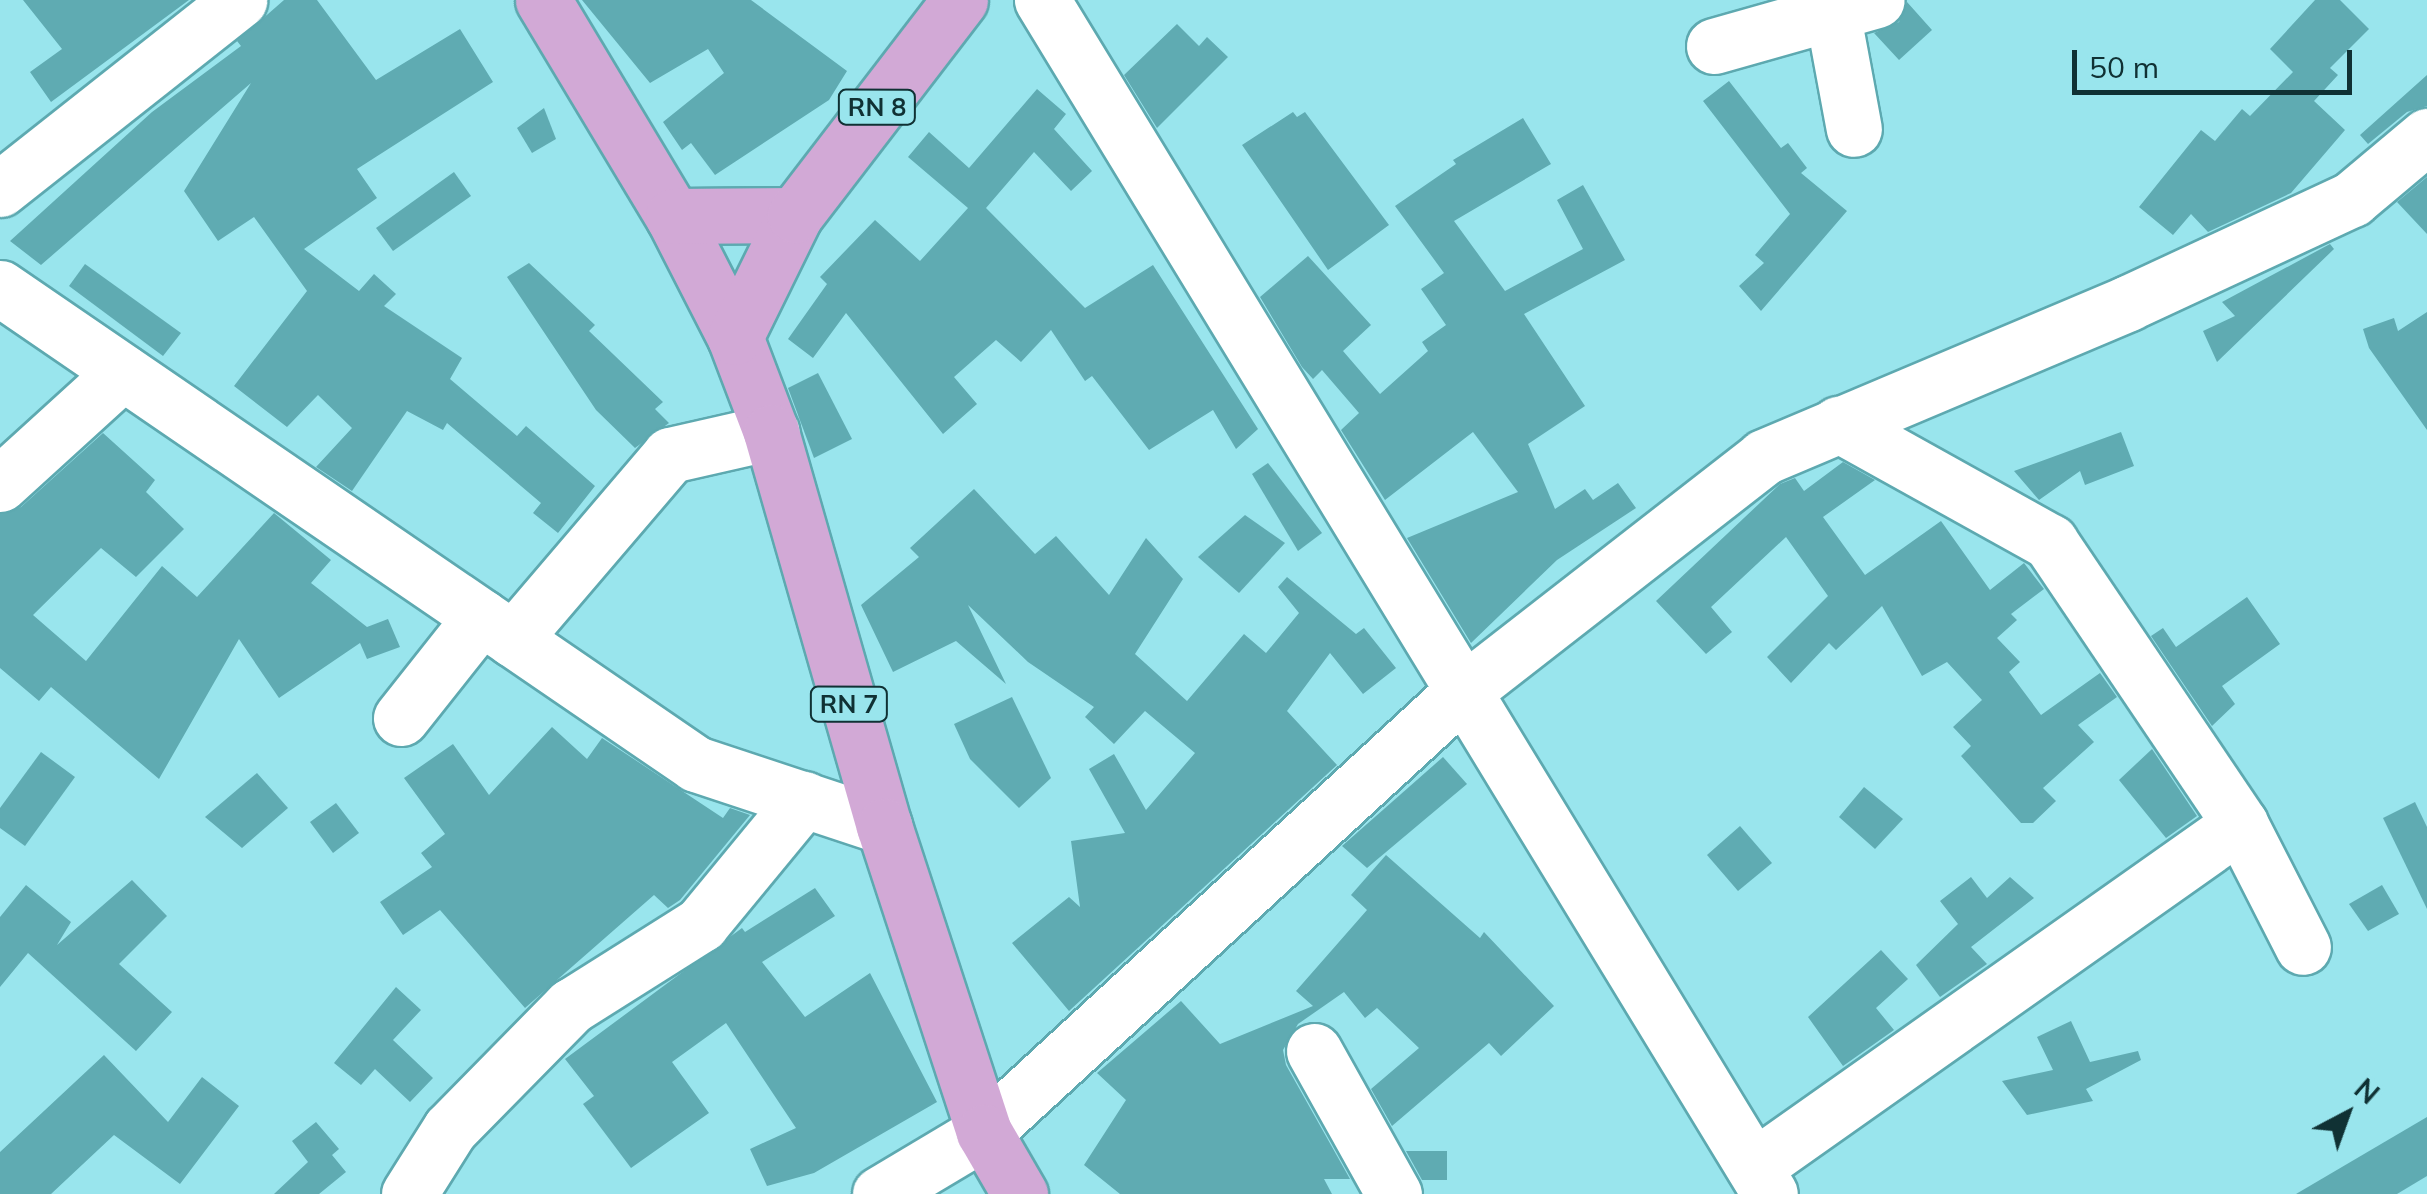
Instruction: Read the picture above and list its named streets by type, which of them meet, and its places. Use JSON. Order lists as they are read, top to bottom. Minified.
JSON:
{"streets":{"main road":["RN 8","RN 7"]},"crossings":[["RN 8","RN 7"]],"scale_bar":"50 m","north":"top right"}
